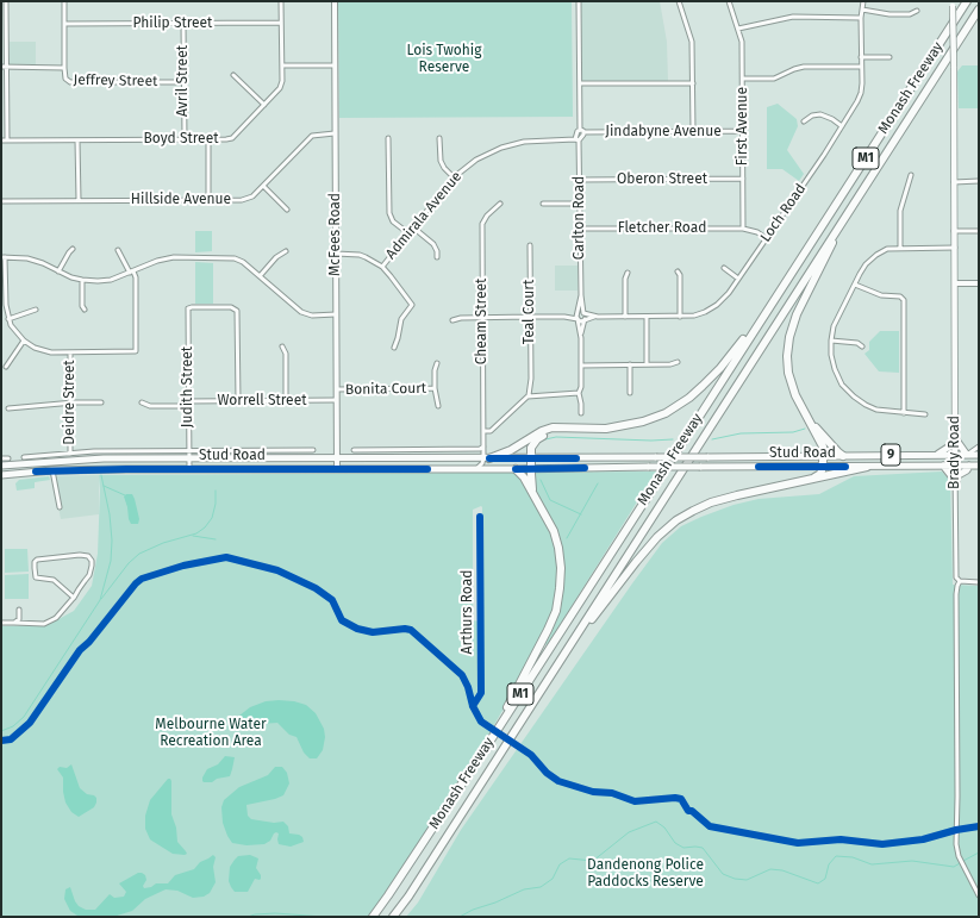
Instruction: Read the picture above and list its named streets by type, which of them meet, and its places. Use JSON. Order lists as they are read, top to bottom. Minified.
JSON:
{"streets":{"highway":["Monash Freeway","M1","Stud Road","9"],"main road":["Brady Road"],"street":["Philip Street","Jeffrey Street","Avril Street","First Avenue","Jindabyne Avenue","Boyd Street","Oberon Street","Hillside Avenue","Loch Road","Admirala Avenue","Carlton Road","Fletcher Road","McFees Road","Teal Court","Cheam Street","Judith Street","Bonita Court","Worrell Street","Deidre Street"],"cycle path":["Arthurs Road"]},"crossings":[["Philip Street","Avril Street"],["Philip Street","Boyd Street"],["Jeffrey Street","Avril Street"],["Avril Street","Boyd Street"],["First Avenue","Jindabyne Avenue"],["First Avenue","Oberon Street"],["First Avenue","Fletcher Road"],["Oberon Street","Carlton Road"],["Hillside Avenue","McFees Road"],["Loch Road","Carlton Road"],["Admirala Avenue","Carlton Road"],["Carlton Road","Fletcher Road"],["McFees Road","Bonita Court"],["McFees Road","Worrell Street"],["McFees Road","Stud Road"],["Cheam Street","Stud Road"],["Judith Street","Worrell Street"],["Judith Street","Stud Road"],["Deidre Street","Stud Road"],["Brady Road","Stud Road"]],"parks":["Lois Twohig Reserve","Melbourne Water Recreation Area","Dandenong Police Paddocks Reserve"]}
